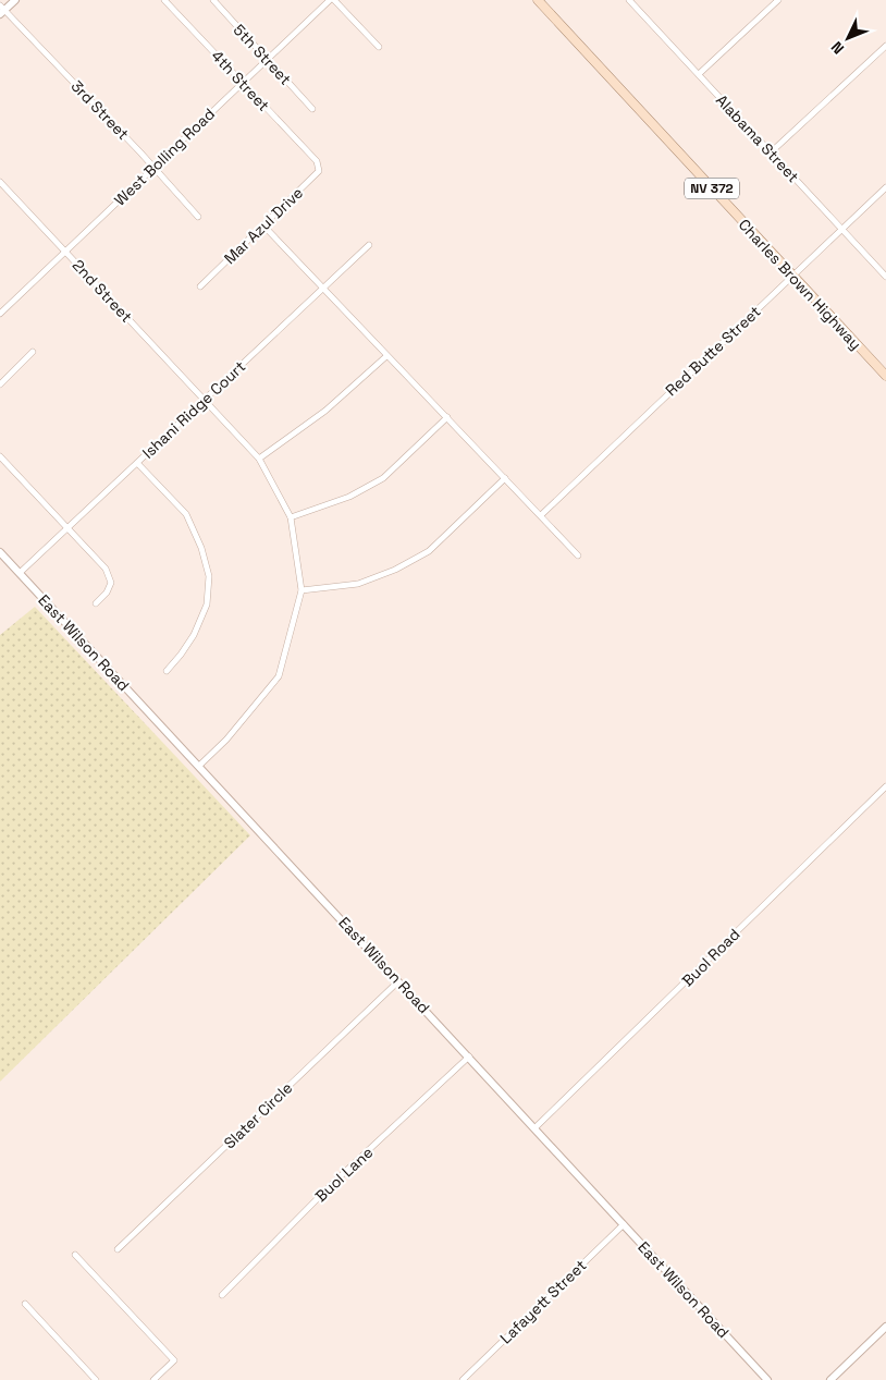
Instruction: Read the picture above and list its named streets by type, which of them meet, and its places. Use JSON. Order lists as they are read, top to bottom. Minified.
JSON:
{"streets":{"main road":["NV 372","Charles Brown Highway"],"street":["5th Street","4th Street","3rd Street","Alabama Street","West Bolling Road","Mar Azul Drive","2nd Street","Red Butte Street","Ishani Ridge Court","East Wilson Road","Buol Road","Slater Circle","Buol Lane","Lafayett Street"]},"crossings":[["5th Street","West Bolling Road"],["4th Street","West Bolling Road"],["4th Street","Mar Azul Drive"],["3rd Street","West Bolling Road"],["Alabama Street","Red Butte Street"],["West Bolling Road","2nd Street"],["Charles Brown Highway","Red Butte Street"],["2nd Street","Ishani Ridge Court"],["Ishani Ridge Court","East Wilson Road"],["East Wilson Road","Buol Road"],["East Wilson Road","Slater Circle"],["East Wilson Road","Buol Lane"],["East Wilson Road","Lafayett Street"]],"north":"bottom left"}
